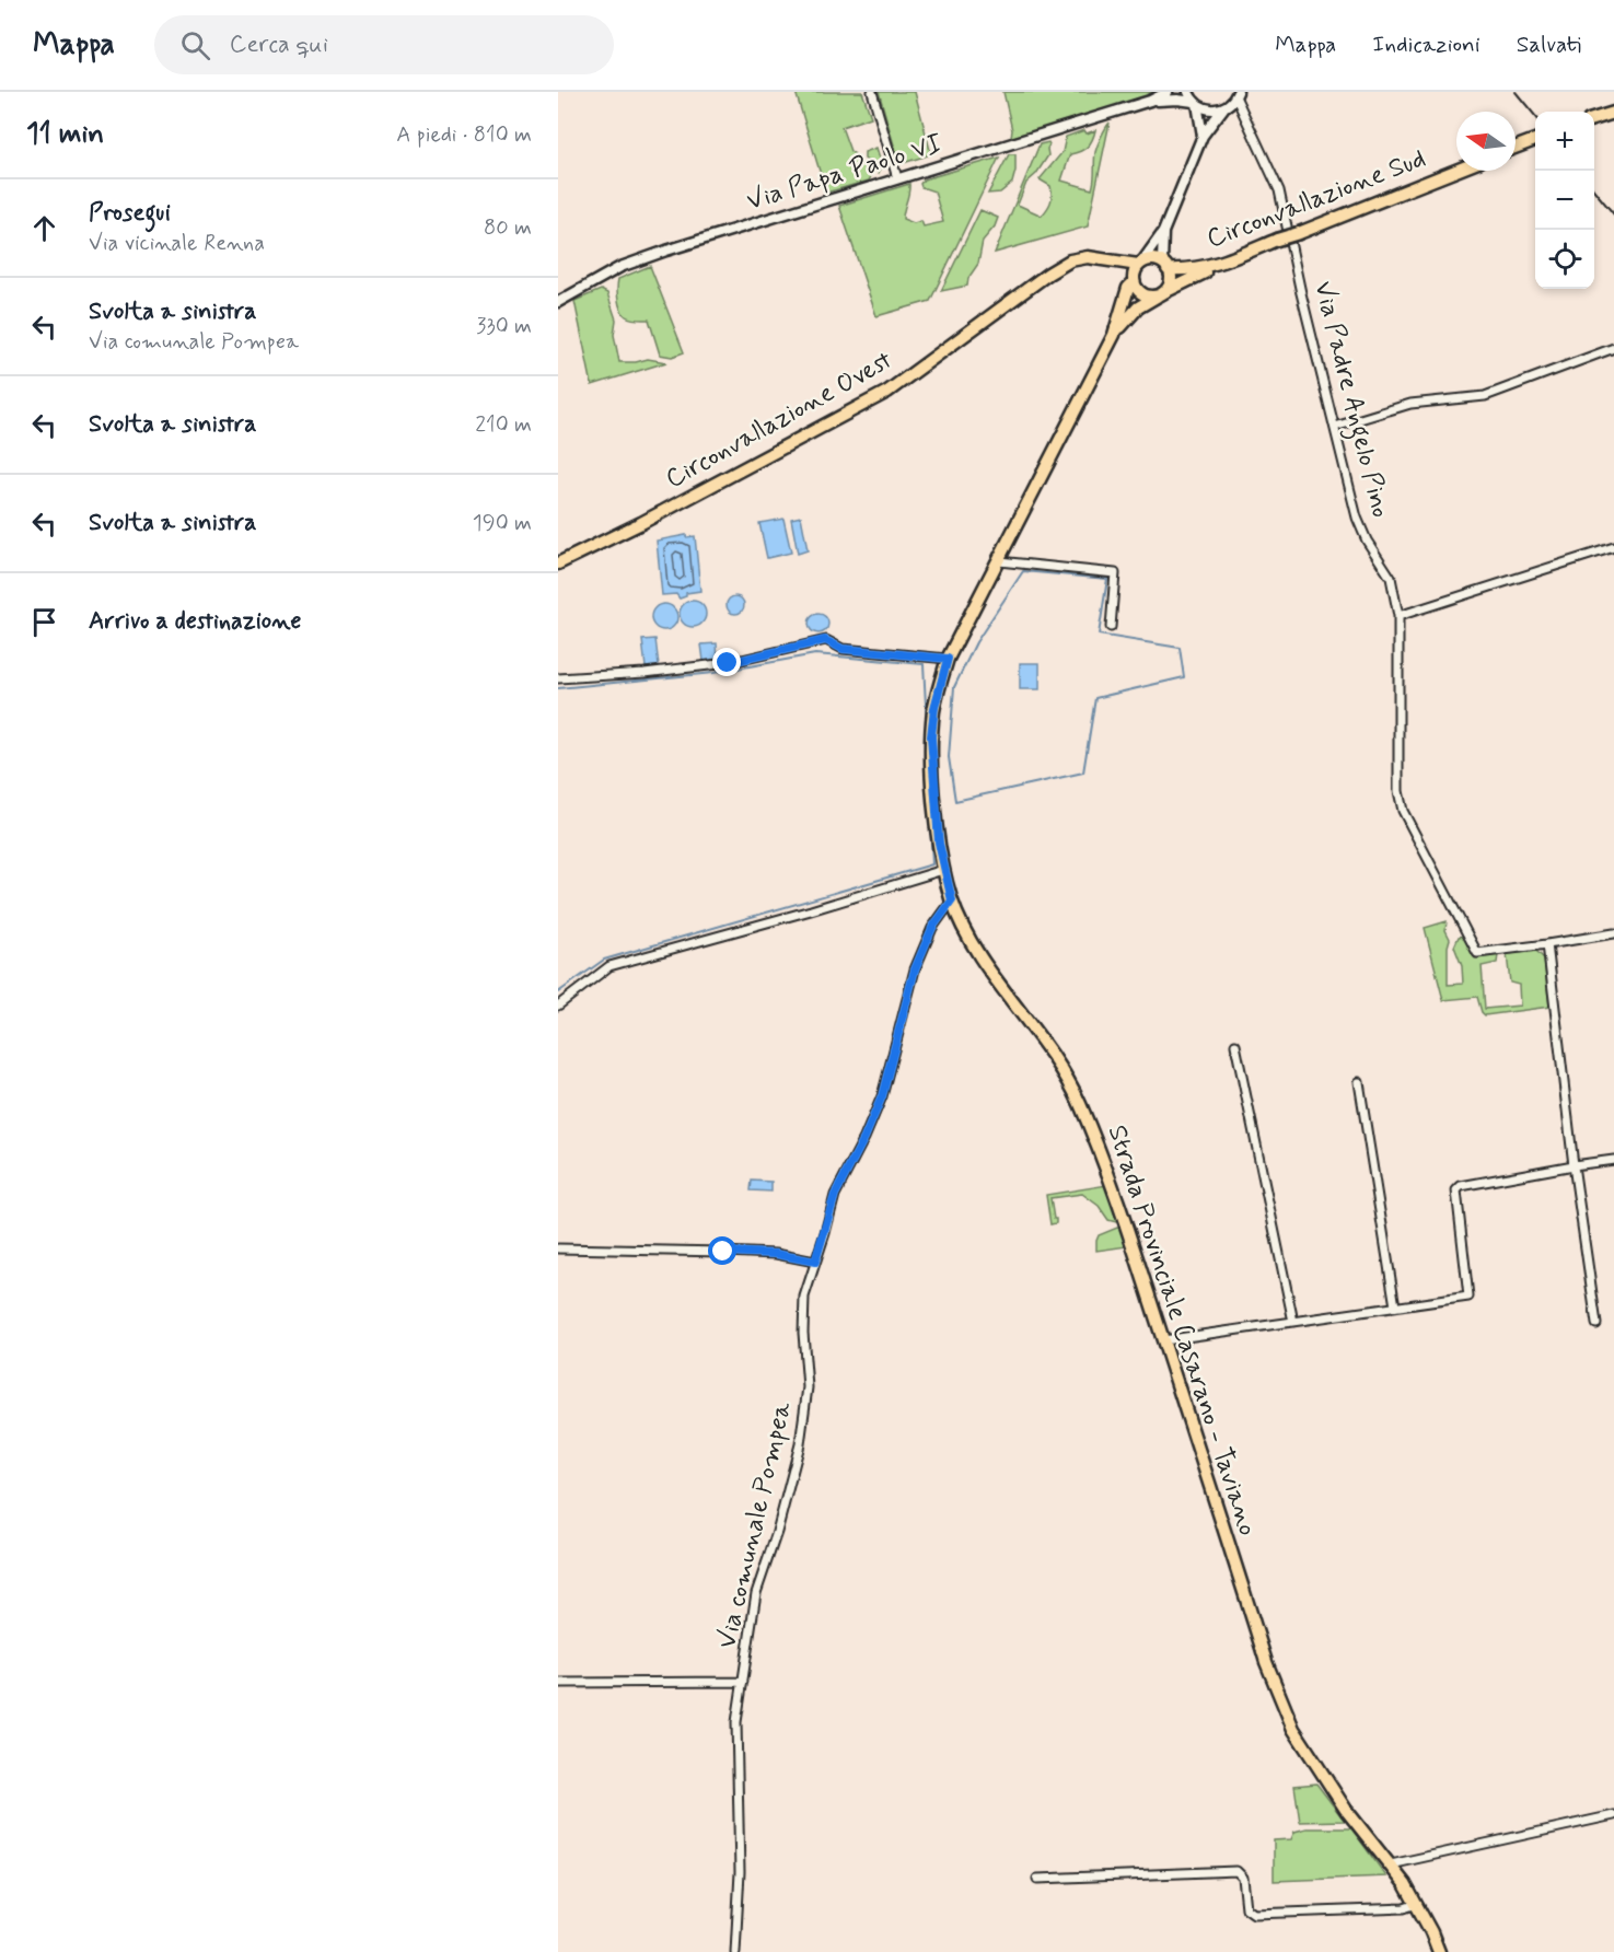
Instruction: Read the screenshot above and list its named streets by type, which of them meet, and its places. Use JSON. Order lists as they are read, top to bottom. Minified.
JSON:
{"streets":{"main road":["Circonvallazione Sud","Circonvallazione Ovest","Strada Provinciale Casarano - Taviano"],"street":["Via Papa Paolo VI","Via Padre Angelo Pino","Via comunale Pompea"]},"crossings":[["Circonvallazione Sud","Circonvallazione Ovest"],["Circonvallazione Sud","Strada Provinciale Casarano - Taviano"],["Circonvallazione Ovest","Strada Provinciale Casarano - Taviano"],["Strada Provinciale Casarano - Taviano","Via comunale Pompea"]],"north":"left","page":{"header":"Mappa","search":"Cerca qui","nav":["Mappa","Indicazioni","Salvati"],"heading":["11 min","A piedi · 810 m"],"map_buttons":["+","−"],"list":[["Prosegui","Via vicinale Renna","80 m"],["Svolta a sinistra","Via comunale Pompea","330 m"],["Svolta a sinistra","210 m"],["Svolta a sinistra","190 m"],"Arrivo a destinazione"]}}
